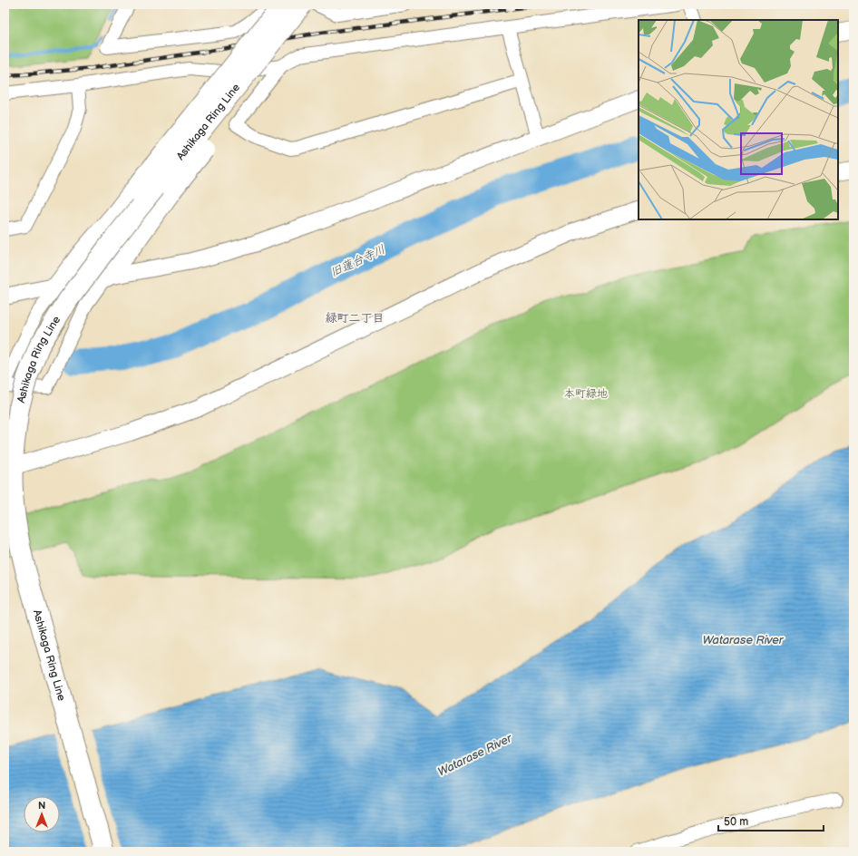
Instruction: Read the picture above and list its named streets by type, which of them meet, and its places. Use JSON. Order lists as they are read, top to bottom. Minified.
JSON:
{"streets":{"main road":["Ashikaga Ring Line"]},"districts":["緑町二丁目"],"water":["旧蓮台寺川","Watarase River"],"parks":["本町緑地"],"scale_bar":"50 m","north":"top"}
